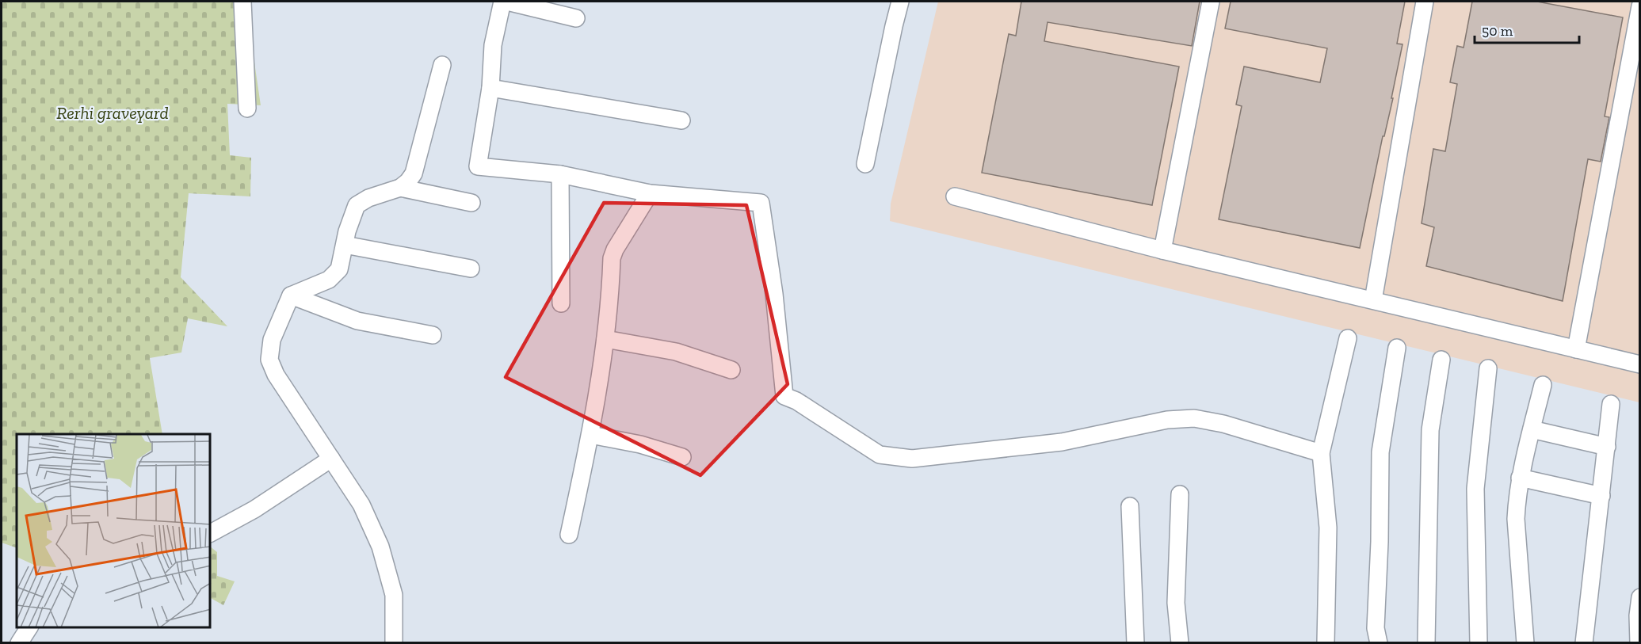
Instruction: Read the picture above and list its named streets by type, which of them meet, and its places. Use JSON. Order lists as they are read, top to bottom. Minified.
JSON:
{"parks":["Rerhi graveyard"],"scale_bar":"50 m"}
